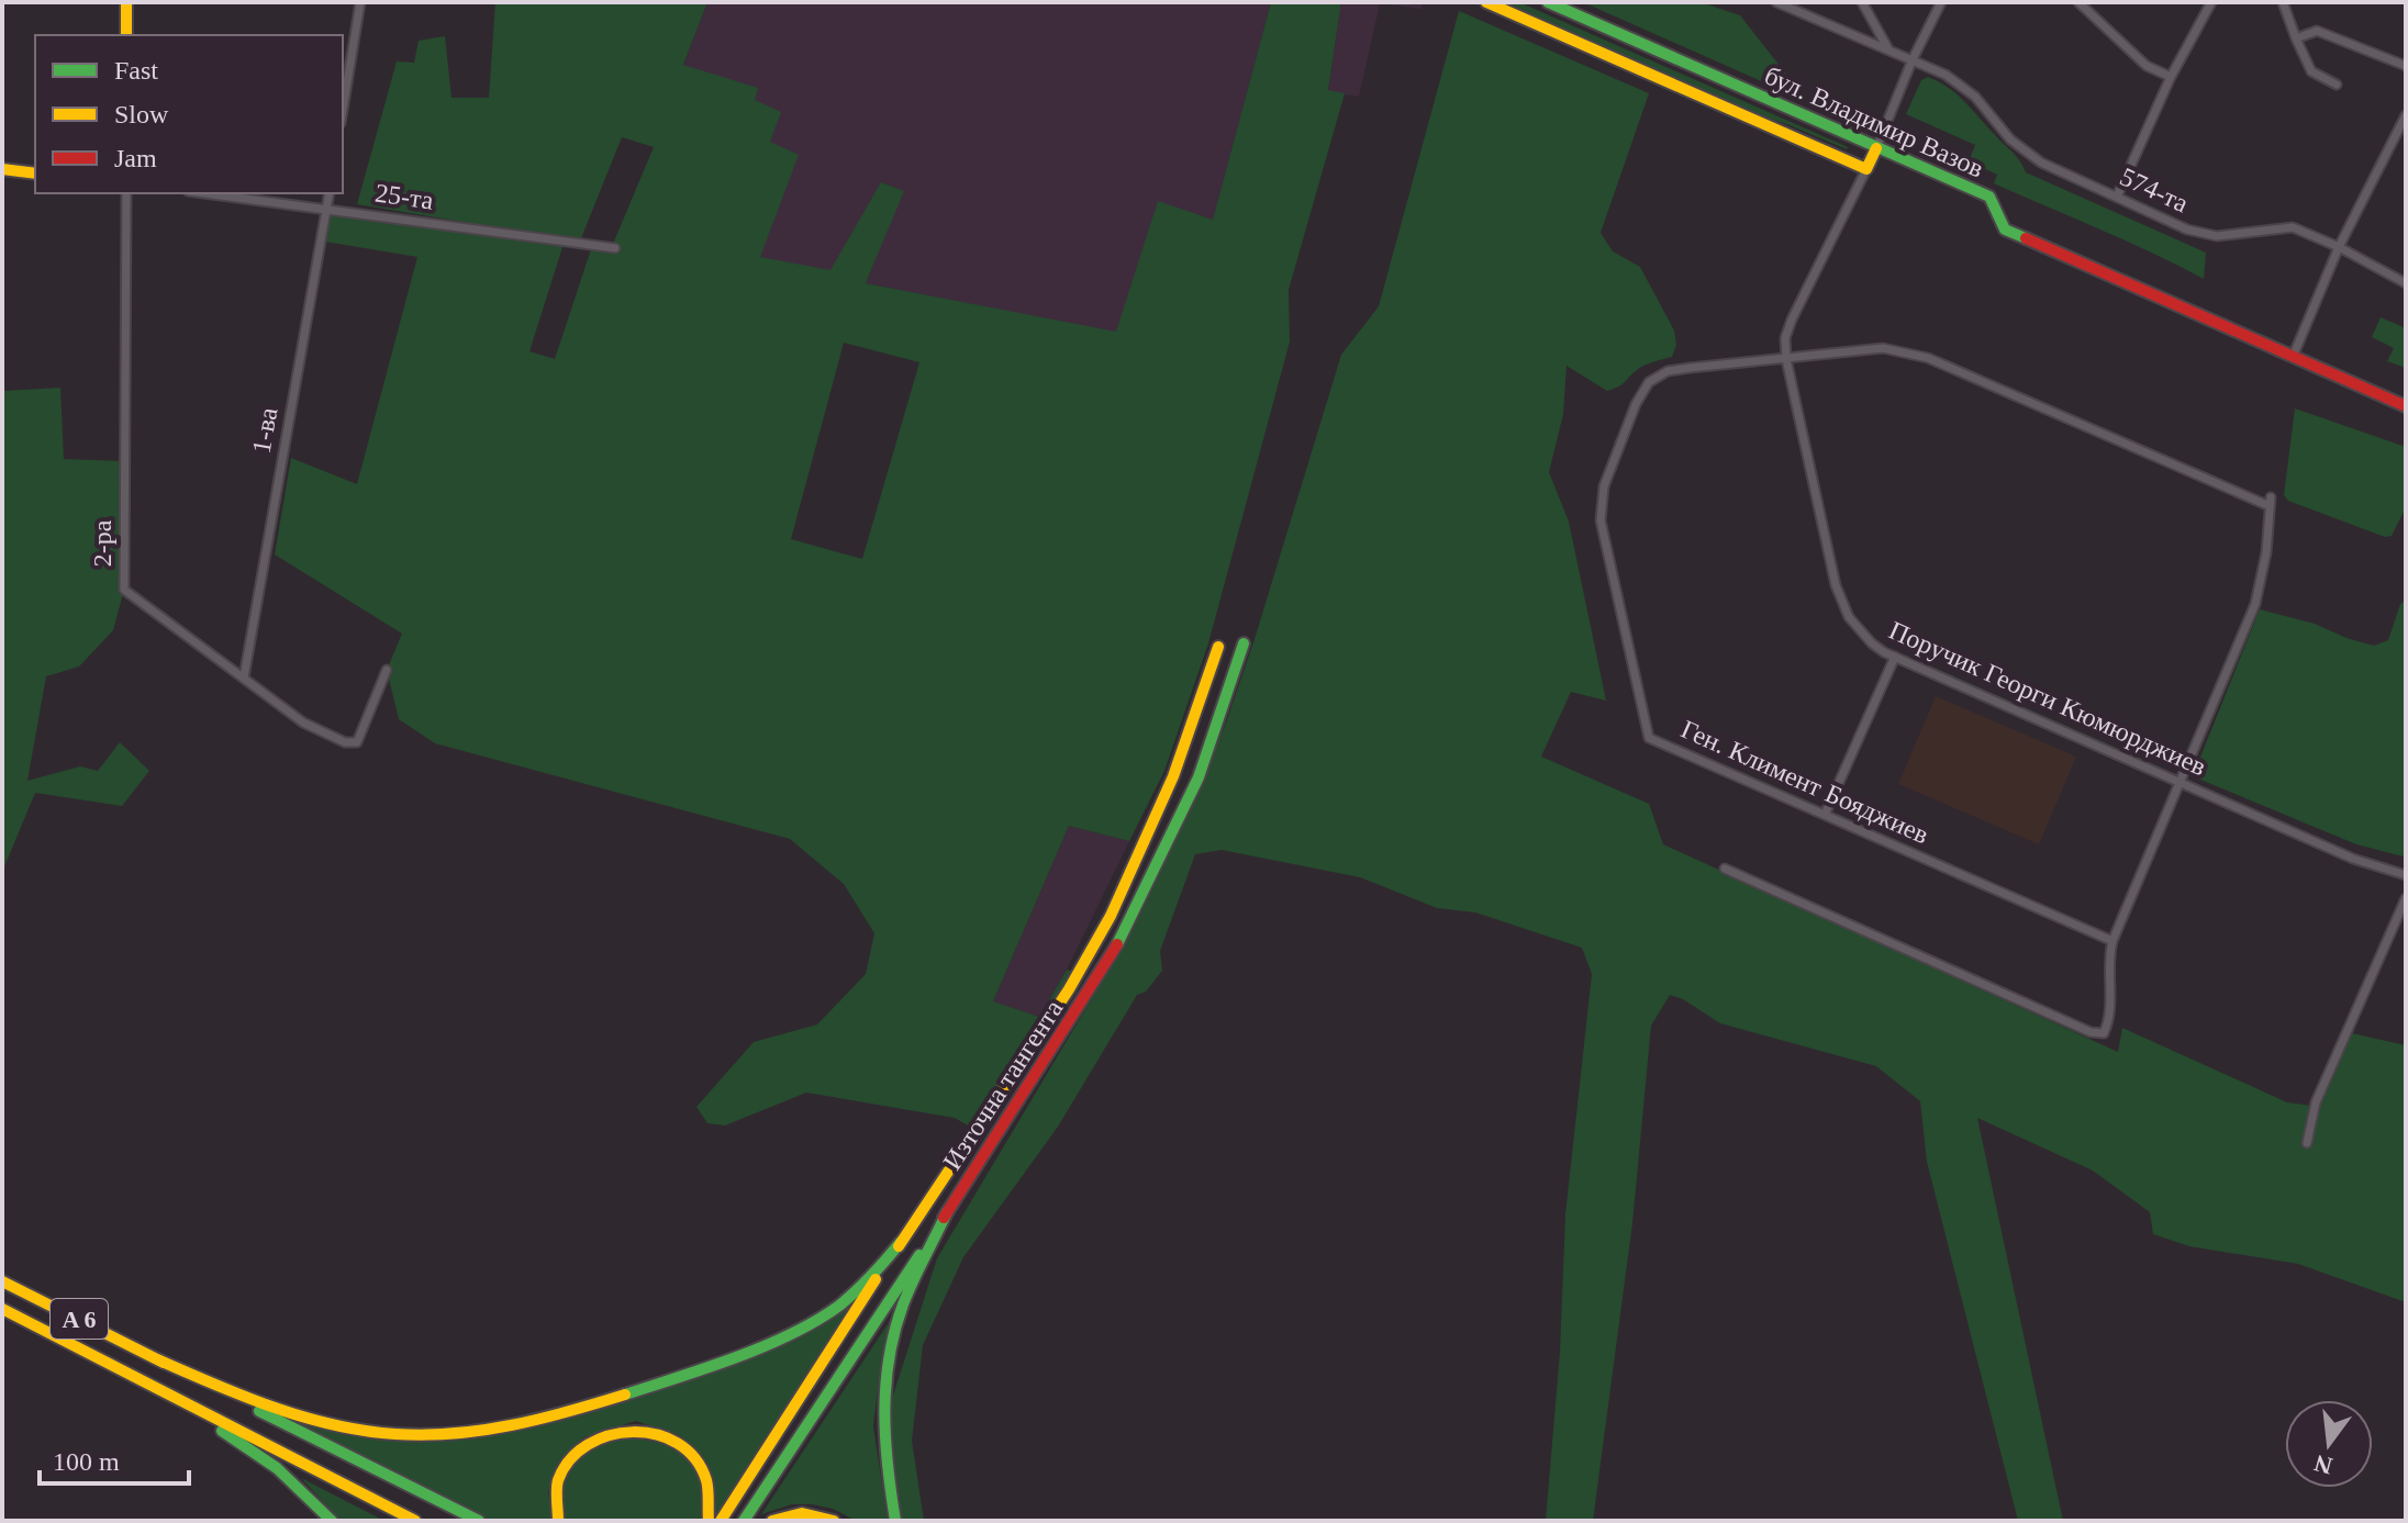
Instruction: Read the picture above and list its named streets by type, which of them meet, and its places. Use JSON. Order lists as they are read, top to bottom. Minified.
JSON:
{"streets":{"main road":["бул. Владимир Вазов","Поручик Георги Кюмюрджиев","Източна тангента","A 6"],"street":["574-та","25-та","1-ва","2-ра","Ген. Климент Бояджиев"]},"crossings":[["бул. Владимир Вазов","Поручик Георги Кюмюрджиев"],["25-та","1-ва"],["1-ва","2-ра"],["Поручик Георги Кюмюрджиев","Ген. Климент Бояджиев"]],"legend":["Fast","Slow","Jam"],"scale_bar":"100 m","north":"bottom"}
